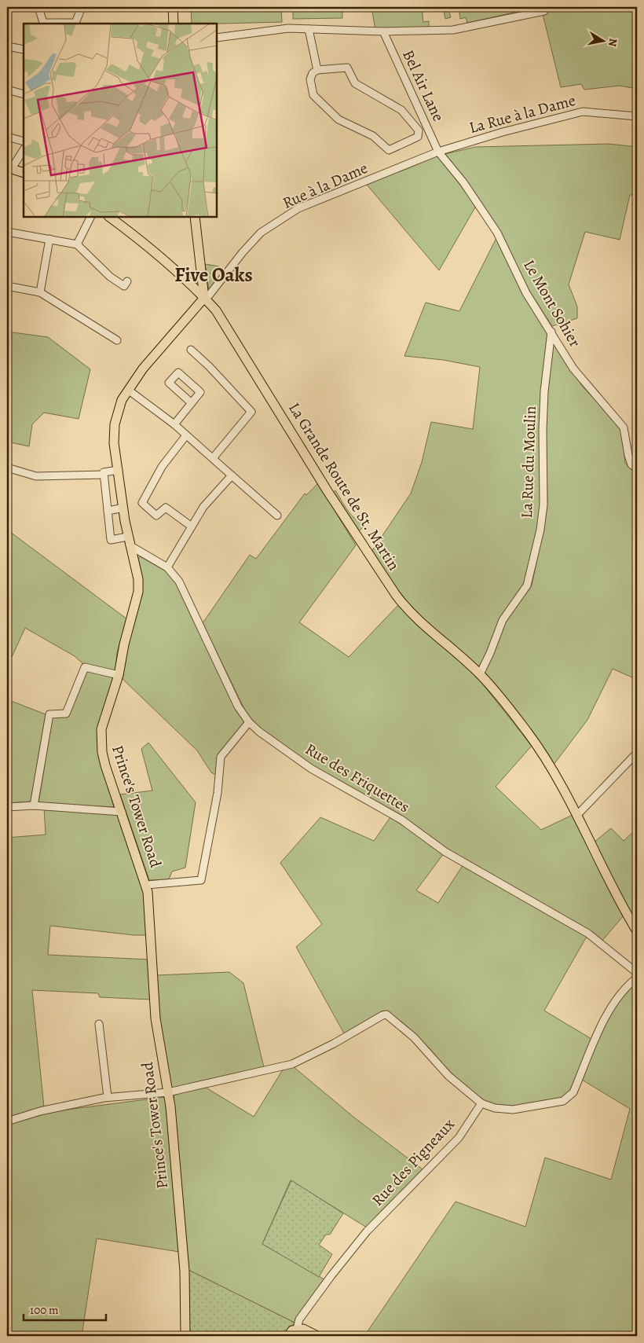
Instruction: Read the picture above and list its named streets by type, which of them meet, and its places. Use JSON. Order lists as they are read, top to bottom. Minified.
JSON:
{"streets":{"main road":["La Grande Route de St. Martin","Prince's Tower Road"],"street":["Bel Air Lane","La Rue à la Dame","Rue à la Dame","Le Mont Sohier","La Rue du Moulin","Rue des Friquettes","Rue des Pigneaux"]},"crossings":[["Bel Air Lane","La Rue à la Dame"],["Bel Air Lane","Rue à la Dame"],["Bel Air Lane","Le Mont Sohier"],["La Rue à la Dame","Rue à la Dame"],["La Rue à la Dame","Le Mont Sohier"],["Rue à la Dame","Le Mont Sohier"],["Rue à la Dame","La Grande Route de St. Martin"],["Rue à la Dame","Prince's Tower Road"],["Le Mont Sohier","La Rue du Moulin"],["La Rue du Moulin","La Grande Route de St. Martin"],["La Grande Route de St. Martin","Prince's Tower Road"],["Rue des Friquettes","Prince's Tower Road"]],"districts":["Five Oaks"],"scale_bar":"100 m","north":"right"}
